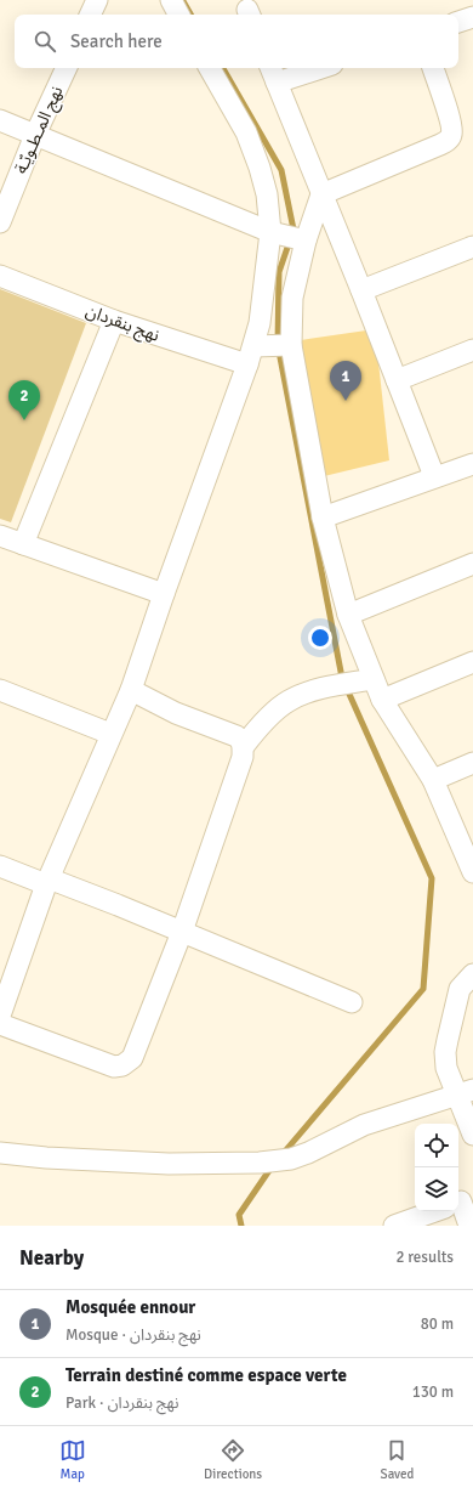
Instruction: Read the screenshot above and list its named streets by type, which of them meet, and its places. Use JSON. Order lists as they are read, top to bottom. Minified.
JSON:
{"streets":{"street":["نهج المـطـويّـة","نهج بنقردان"]},"page":{"search":"Search here","pins":["1","2"],"heading":["Nearby","2 results"],"list":[{"mark":"1","name":"Mosquée ennour","note":"Mosque · نهج بنقردان","value":"80 m"},{"mark":"2","name":"Terrain destiné comme espace verte","note":"Park · نهج بنقردان","value":"130 m"}],"nav":["Map","Directions","Saved"]}}
